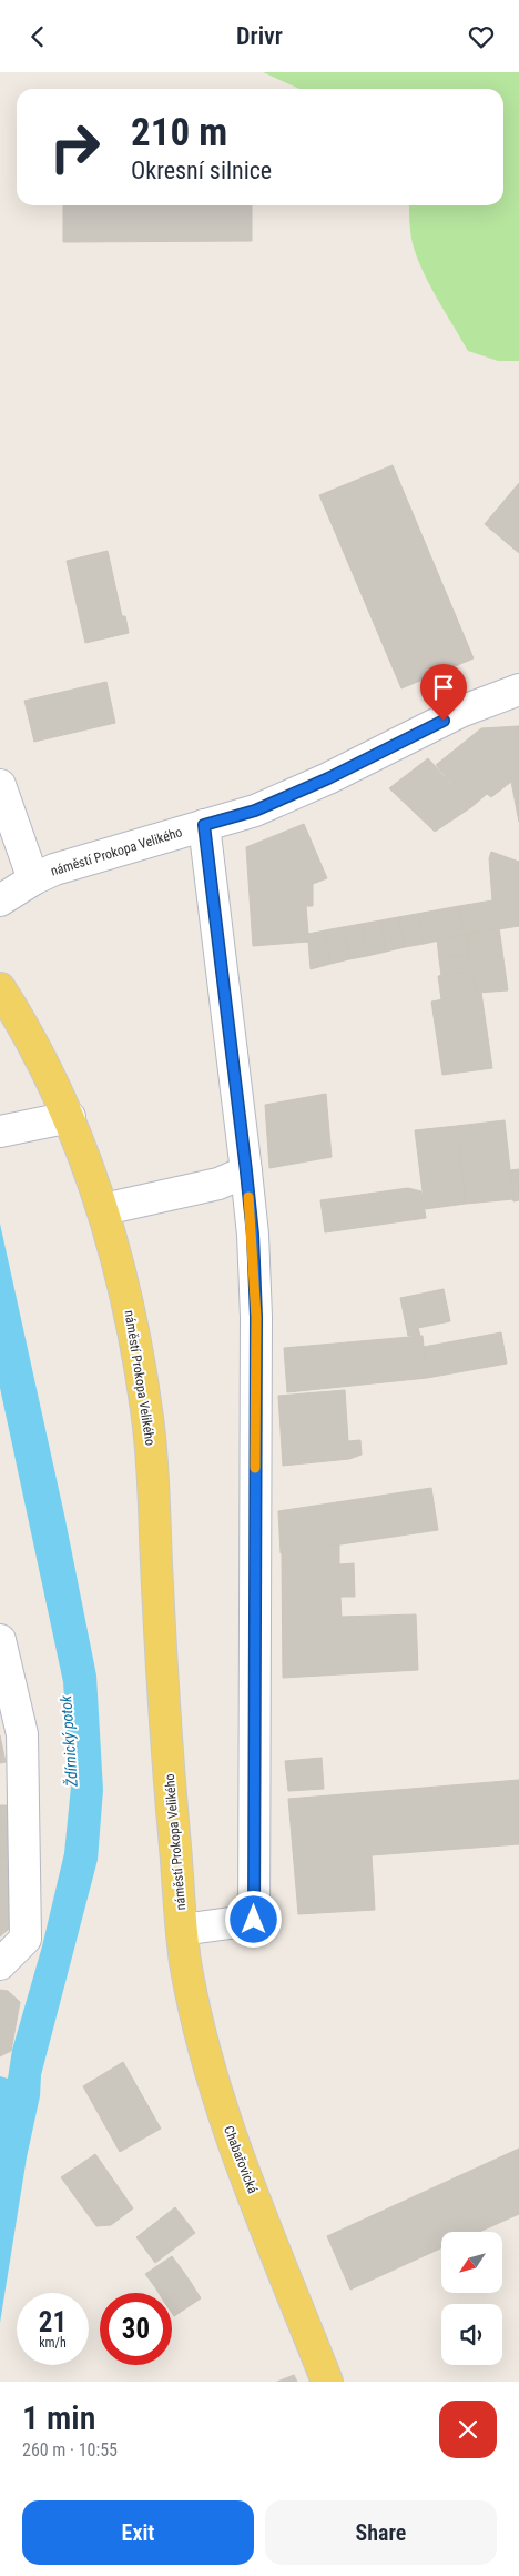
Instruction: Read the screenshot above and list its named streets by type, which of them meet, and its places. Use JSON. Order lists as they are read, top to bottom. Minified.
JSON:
{"streets":{"main road":["náměstí Prokopa Velikého","Chabařovická"]},"crossings":[["náměstí Prokopa Velikého","Chabařovická"]],"water":["Ždírnický potok"],"north":"bottom left","page":{"header":"Drivr","turn":["210 m","Okresní silnice"],"speed":"21 km/h","limit":"30","heading":["1 min","260 m · 10:55"],"buttons":["Exit","Share"]}}
